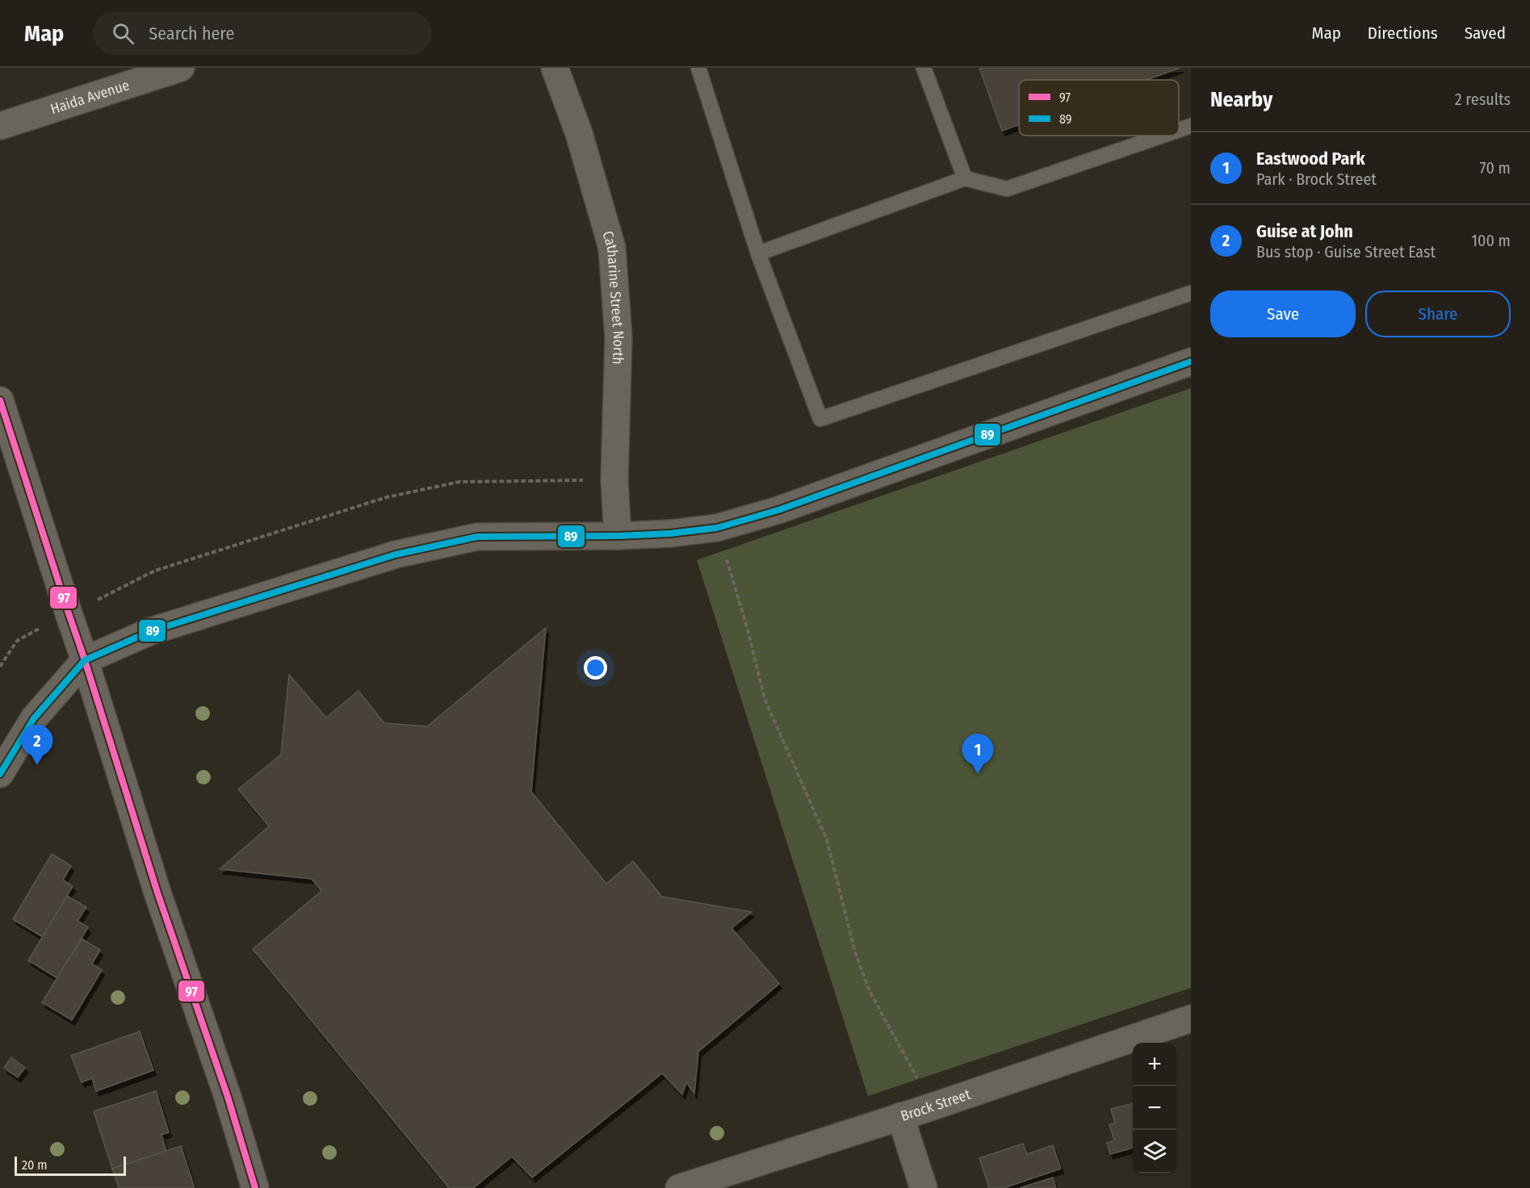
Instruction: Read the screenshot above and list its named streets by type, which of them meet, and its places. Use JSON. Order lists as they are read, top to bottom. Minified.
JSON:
{"streets":{"street":["Haida Avenue","Catharine Street North","Brock Street"]},"lines":["transit line 89","transit line 97"],"legend":["97","89"],"scale_bar":"20 m","page":{"header":"Map","search":"Search here","nav":["Map","Directions","Saved"],"heading":["Nearby","2 results"],"list":[{"mark":"1","name":"Eastwood Park","note":"Park · Brock Street","value":"70 m"},{"mark":"2","name":"Guise at John","note":"Bus stop · Guise Street East","value":"100 m"}],"buttons":["Save","Share"],"pins":["2","1"],"map_buttons":["+","−"],"scale":"20 m"}}
